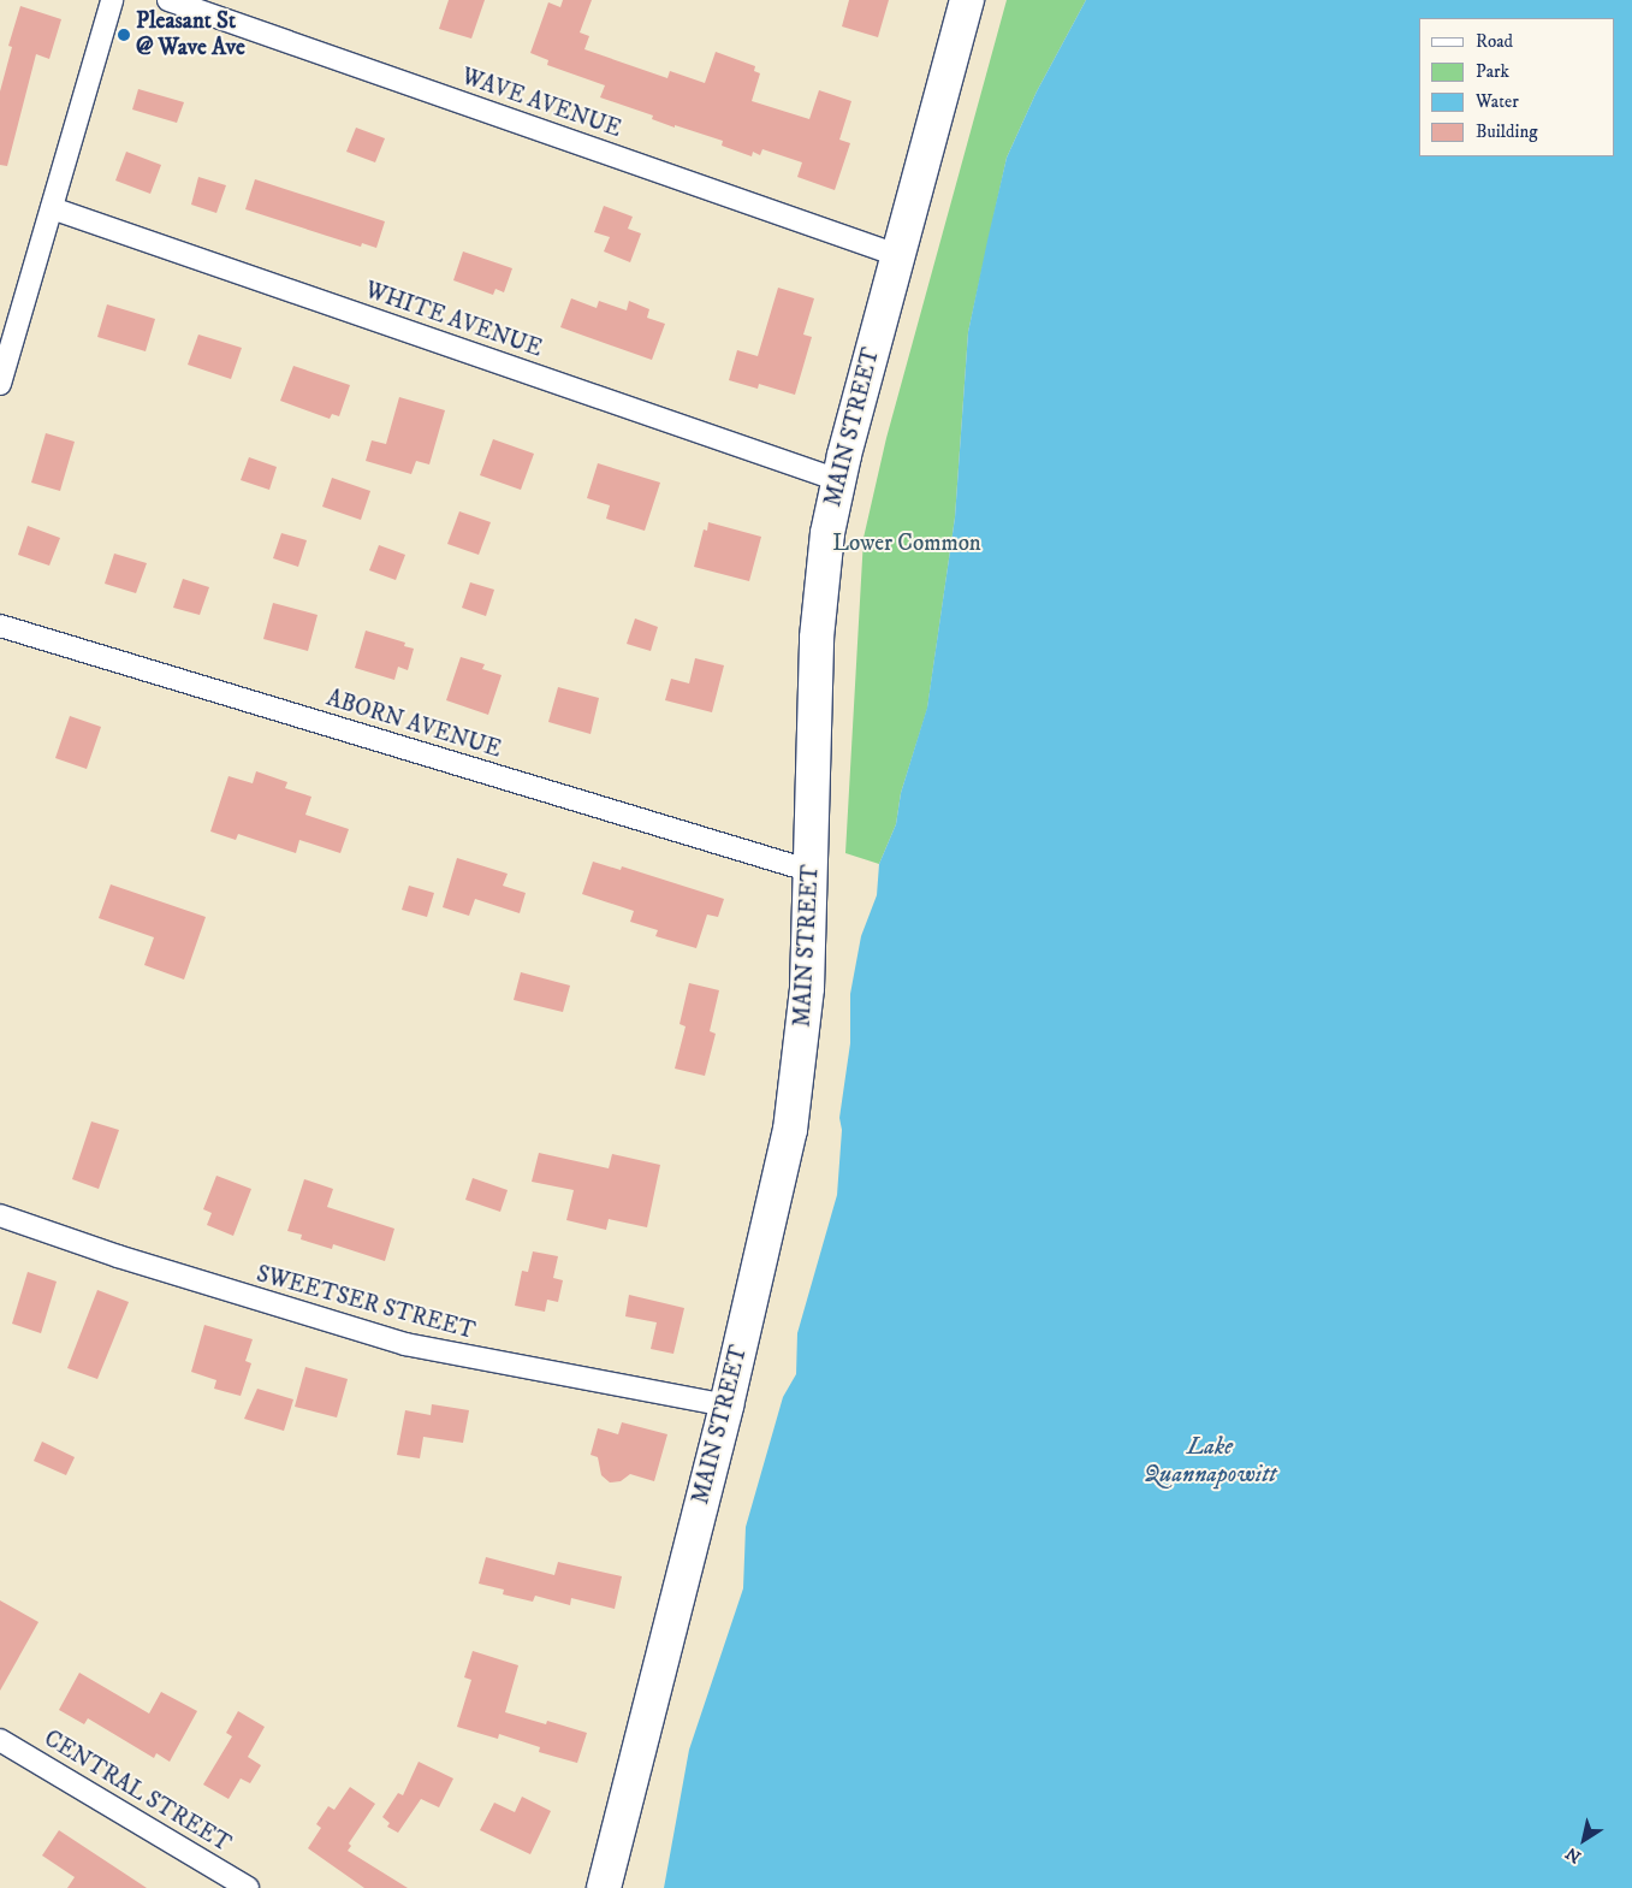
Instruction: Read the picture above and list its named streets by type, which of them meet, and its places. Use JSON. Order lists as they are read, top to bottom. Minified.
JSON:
{"streets":{"main road":["MAIN STREET"],"street":["WAVE AVENUE","WHITE AVENUE","ABORN AVENUE","SWEETSER STREET","CENTRAL STREET"]},"crossings":[["WAVE AVENUE","MAIN STREET"],["WHITE AVENUE","MAIN STREET"],["MAIN STREET","ABORN AVENUE"],["MAIN STREET","SWEETSER STREET"]],"water":["Lake Quannapowitt"],"parks":["Lower Common"],"places":["Pleasant St @ Wave Ave"],"legend":["Road","Park","Water","Building"],"north":"bottom left"}
